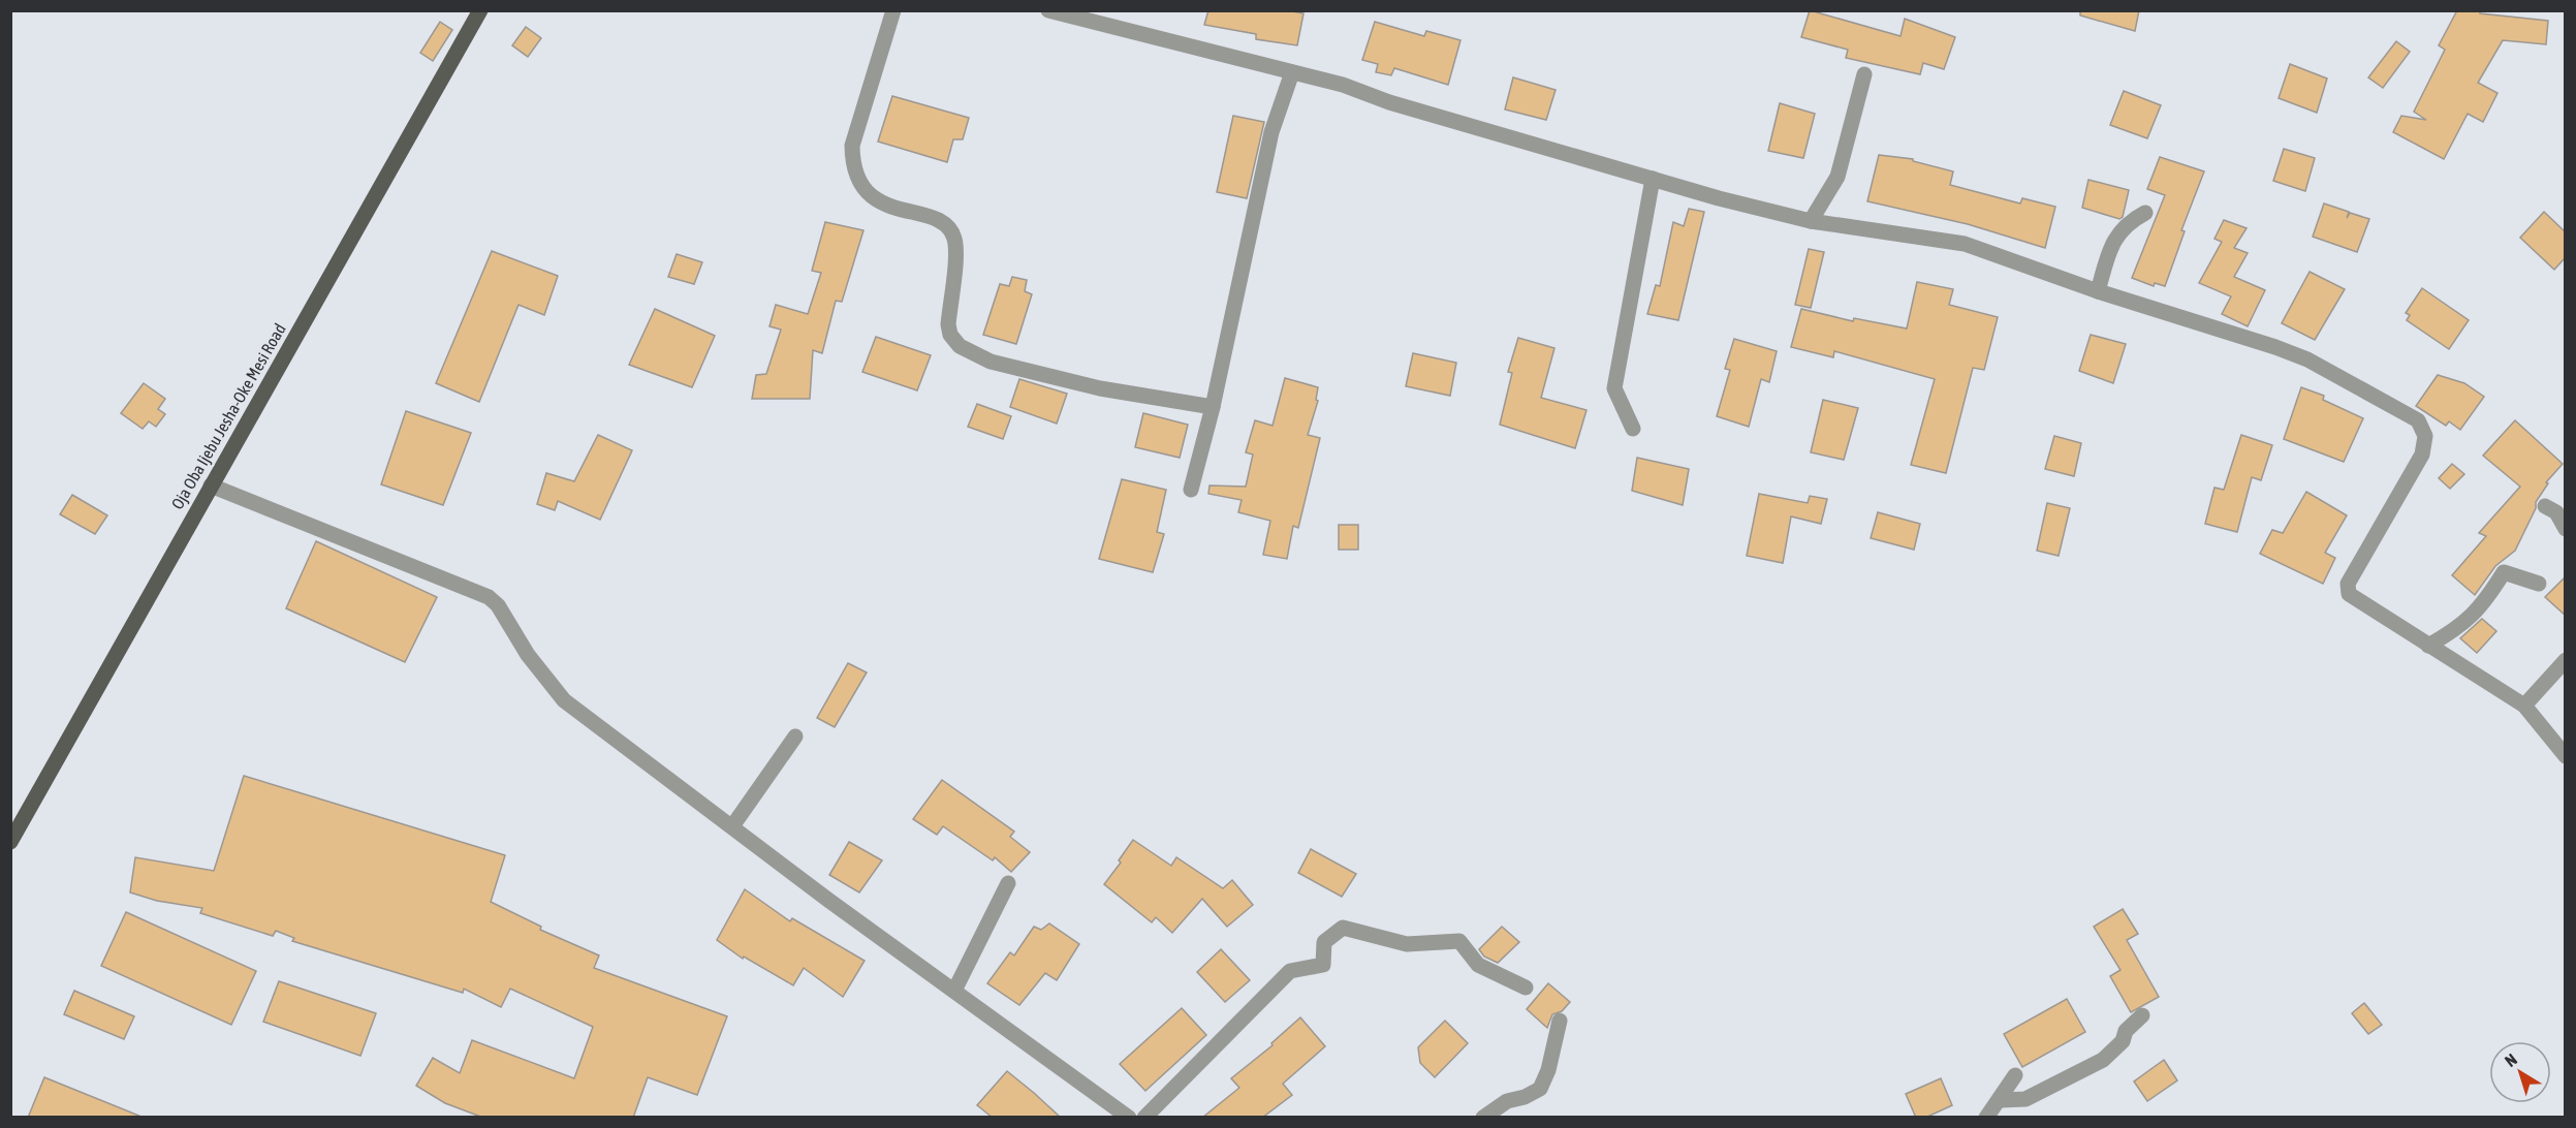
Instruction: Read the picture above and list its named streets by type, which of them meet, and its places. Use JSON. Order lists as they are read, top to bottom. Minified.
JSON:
{"streets":{"main road":["Oja Oba Ijebu Jesha-Oke Mesi Road"]},"north":"top left"}
